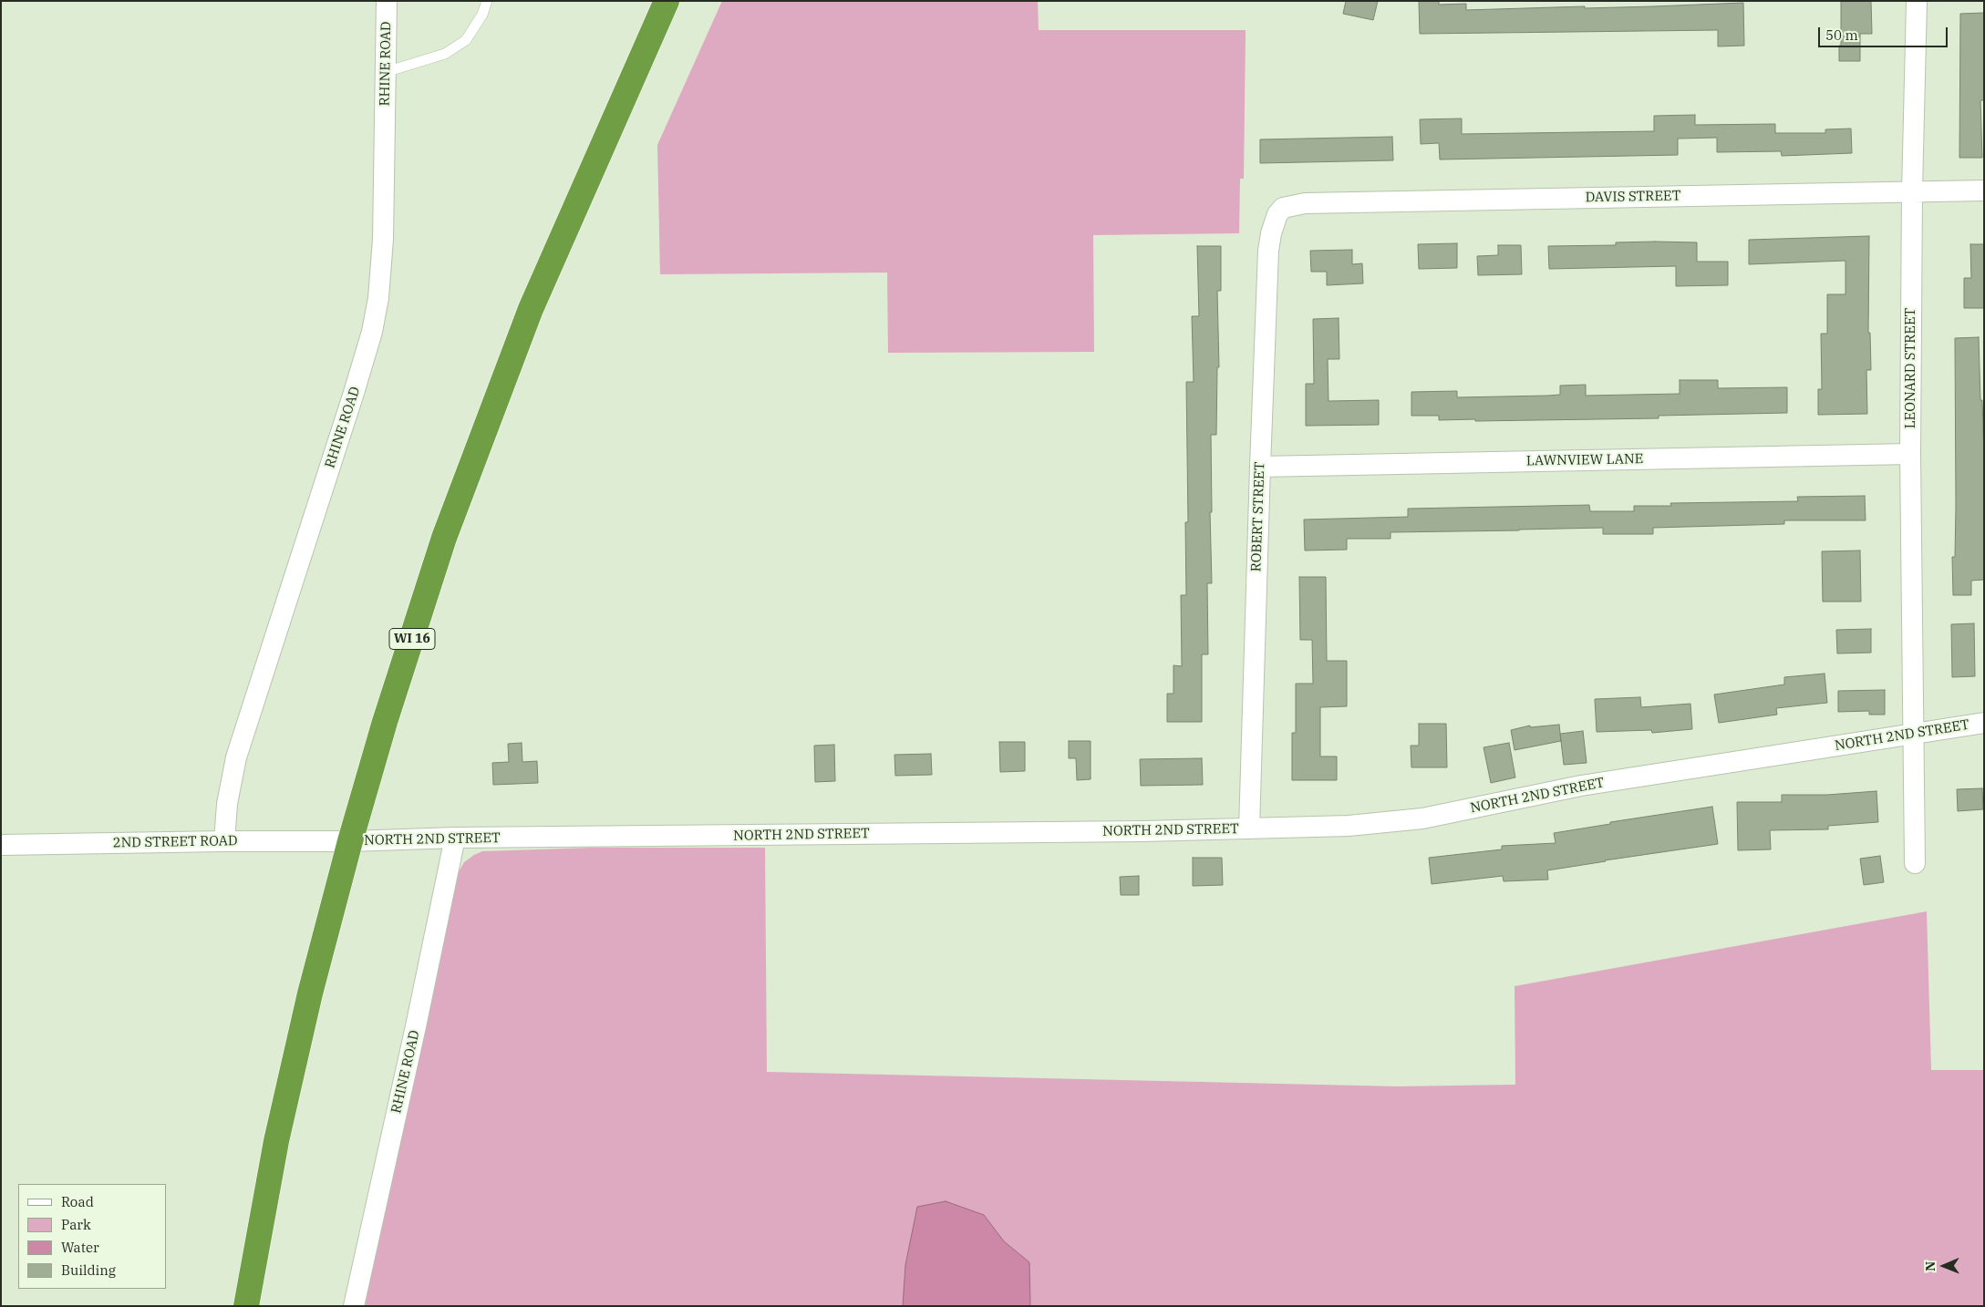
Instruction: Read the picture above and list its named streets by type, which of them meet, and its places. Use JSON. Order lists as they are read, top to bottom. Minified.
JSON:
{"streets":{"highway":["WI 16"],"street":["RHINE ROAD","DAVIS STREET","LEONARD STREET","LAWNVIEW LANE","ROBERT STREET","NORTH 2ND STREET","2ND STREET ROAD"]},"crossings":[["RHINE ROAD","NORTH 2ND STREET"],["RHINE ROAD","2ND STREET ROAD"],["DAVIS STREET","LEONARD STREET"],["DAVIS STREET","ROBERT STREET"],["LEONARD STREET","LAWNVIEW LANE"],["LEONARD STREET","NORTH 2ND STREET"],["LAWNVIEW LANE","ROBERT STREET"],["ROBERT STREET","NORTH 2ND STREET"],["WI 16","NORTH 2ND STREET"],["WI 16","2ND STREET ROAD"],["NORTH 2ND STREET","2ND STREET ROAD"]],"legend":["Road","Park","Water","Building"],"scale_bar":"50 m","north":"left"}
